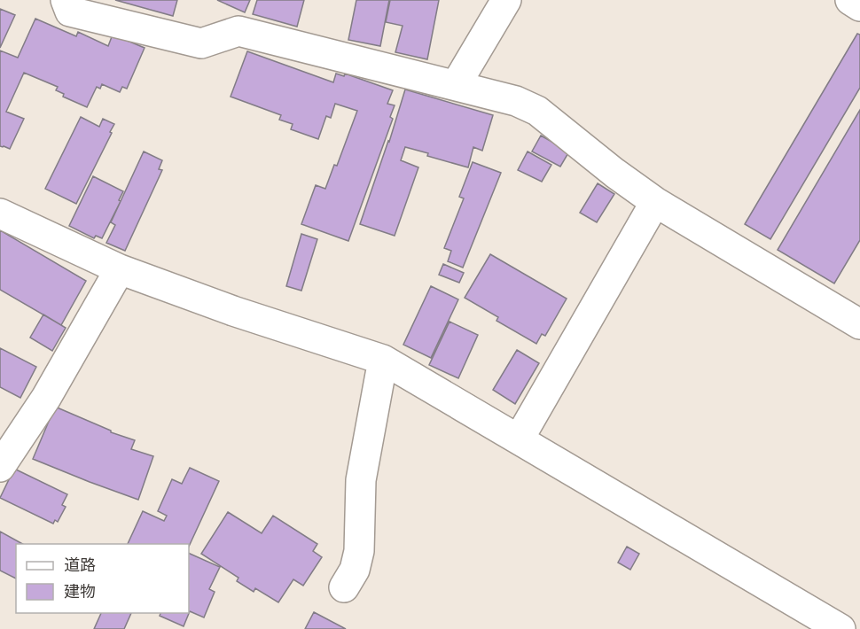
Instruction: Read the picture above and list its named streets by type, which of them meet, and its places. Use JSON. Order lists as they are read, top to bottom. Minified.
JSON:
{"legend":["道路","建物"]}
